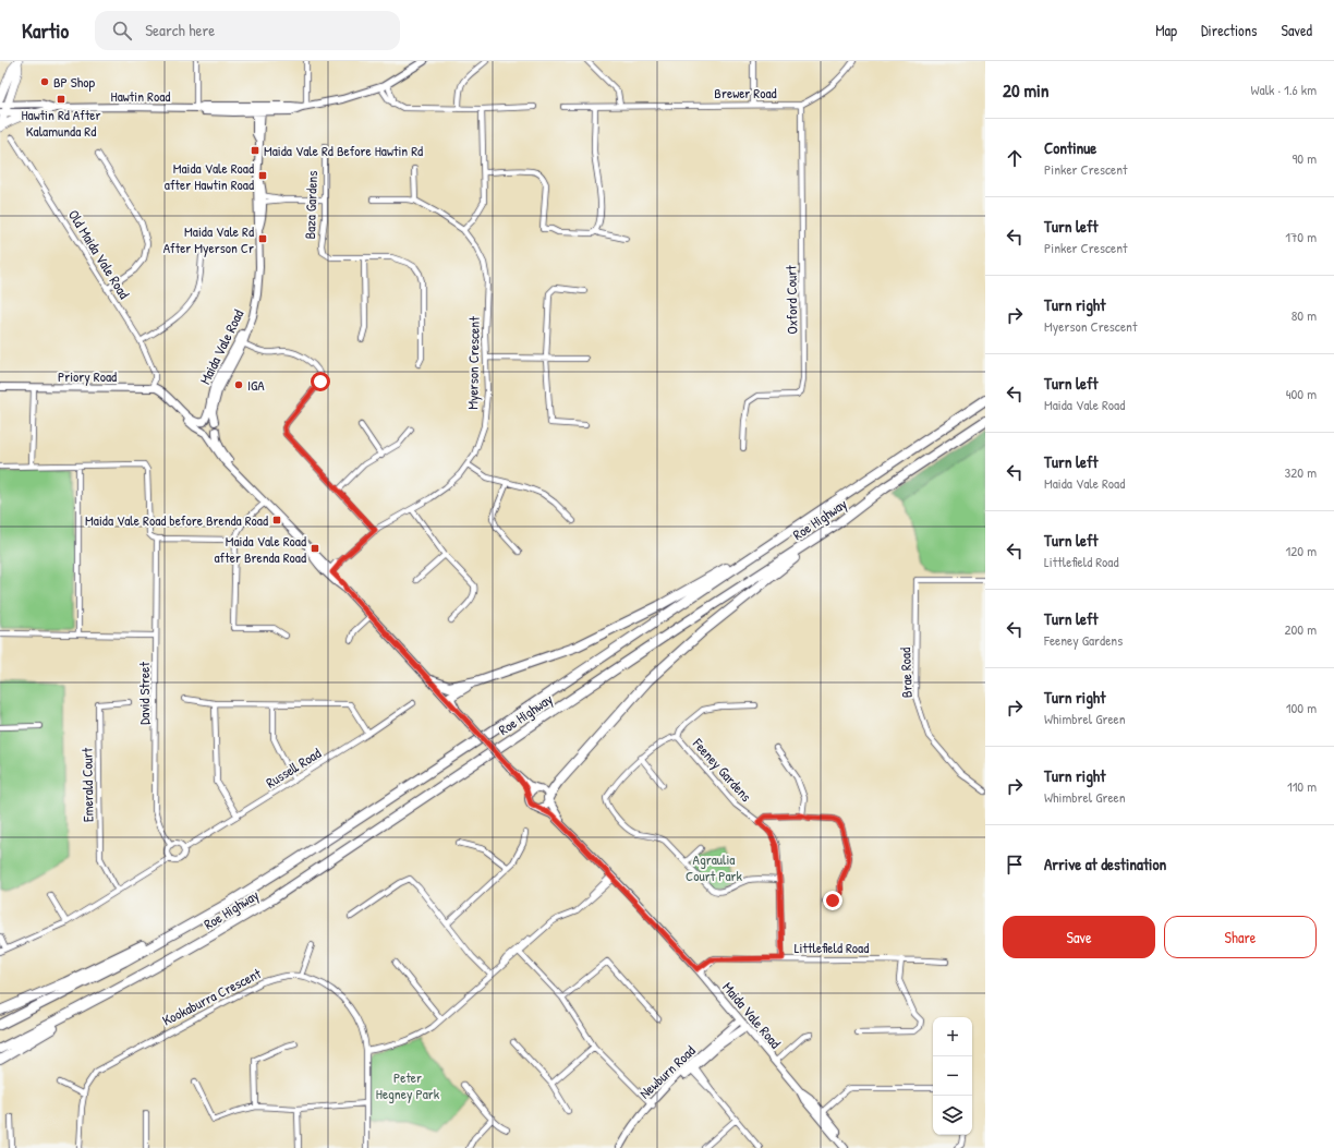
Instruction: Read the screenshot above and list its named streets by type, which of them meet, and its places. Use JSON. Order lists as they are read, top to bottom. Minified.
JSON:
{"streets":{"highway":["Roe Highway"],"main road":["Hawtin Road","Maida Vale Road","Priory Road","Newburn Road"],"street":["Brewer Road","Baza Gardens","Old Maida Vale Road","Oxford Court","Myerson Crescent","Brae Road","David Street","Russell Road","Feeney Gardens","Emerald Court","Littlefield Road","Kookaburra Crescent"]},"crossings":[["Brewer Road","Oxford Court"],["Hawtin Road","Maida Vale Road"],["Old Maida Vale Road","Priory Road"],["Maida Vale Road","Priory Road"],["Maida Vale Road","Littlefield Road"],["Maida Vale Road","Newburn Road"],["David Street","Russell Road"],["Feeney Gardens","Littlefield Road"]],"parks":["Agraulia Court Park","Peter Hegney Park"],"places":{"other":["BP Shop","IGA"],"transit":["Hawtin Rd After Kalamunda Rd","Maida Vale Rd Before Hawtin Rd","Maida Vale Road after Hawtin Road","Maida Vale Rd After Myerson Cr","Maida Vale Road before Brenda Road","Maida Vale Road after Brenda Road"]},"page":{"header":"Kartio","search":"Search here","nav":["Map","Directions","Saved"],"heading":["20 min","Walk · 1.6 km"],"list":[["Continue","Pinker Crescent","90 m"],["Turn left","Pinker Crescent","170 m"],["Turn right","Myerson Crescent","80 m"],["Turn left","Maida Vale Road","400 m"],["Turn left","Maida Vale Road","320 m"],["Turn left","Littlefield Road","120 m"],["Turn left","Feeney Gardens","200 m"],["Turn right","Whimbrel Green","100 m"],["Turn right","Whimbrel Green","110 m"],"Arrive at destination"],"buttons":["Save","Share"],"map_buttons":["+","−"]}}
